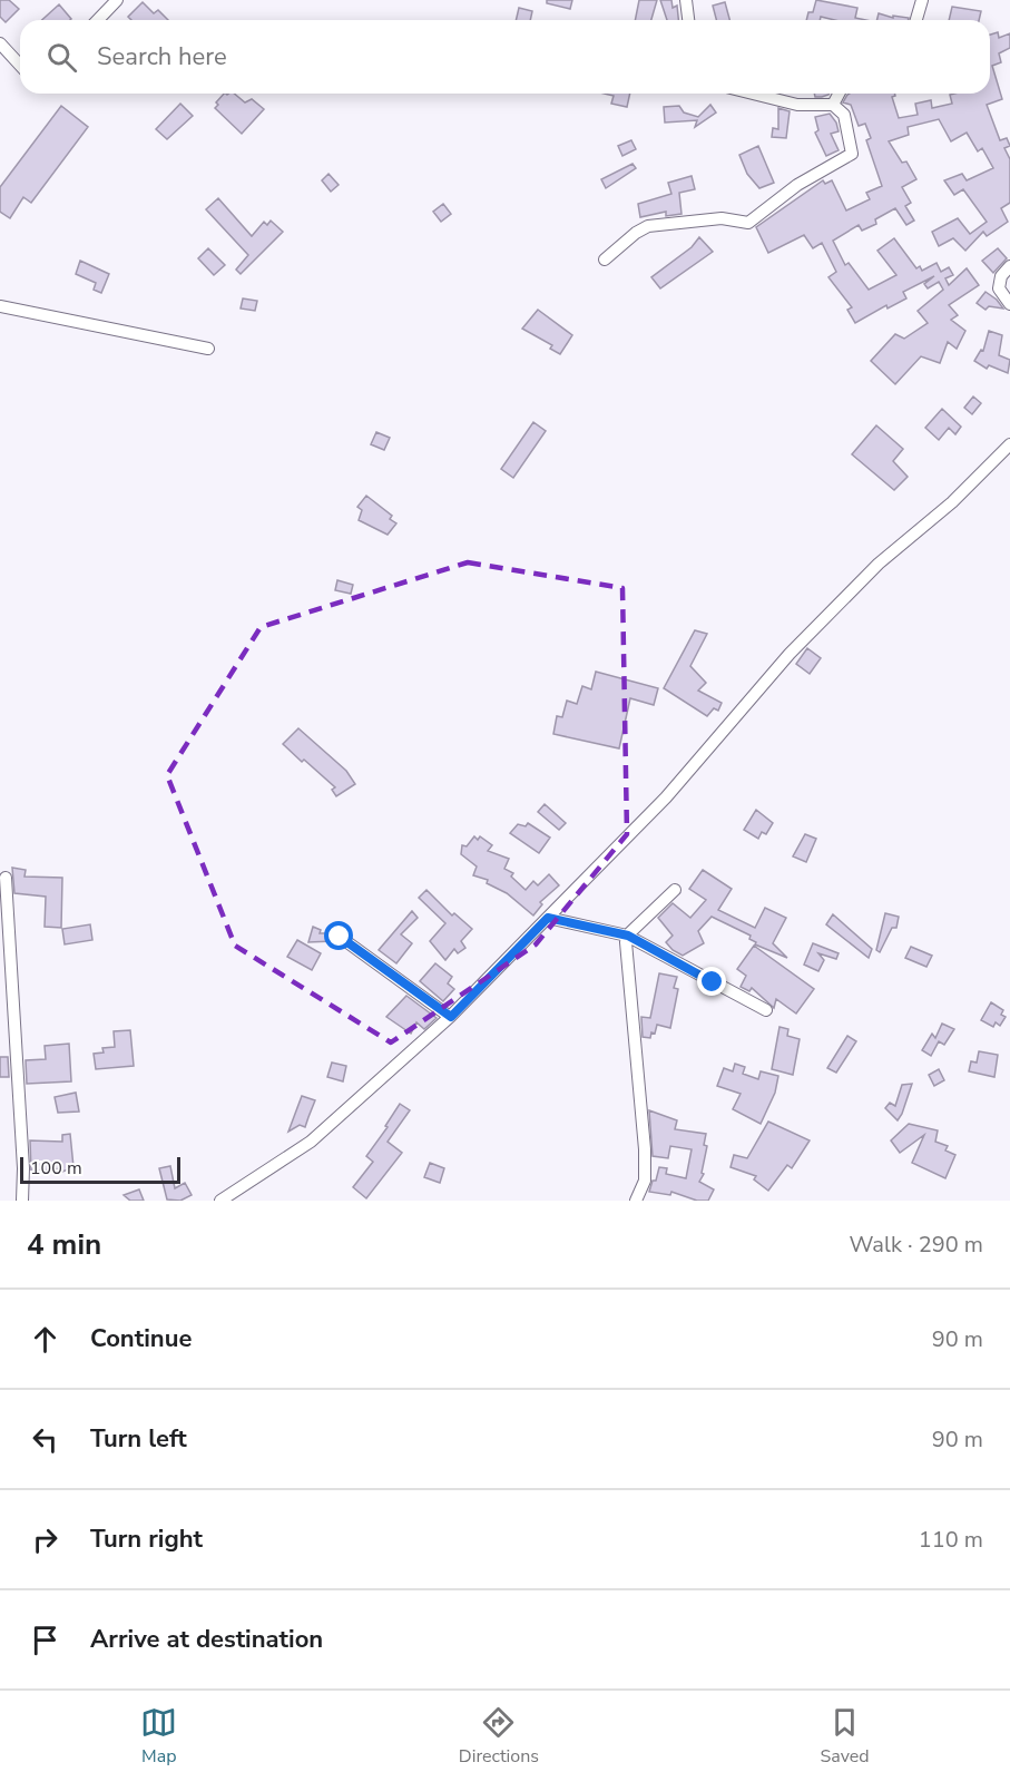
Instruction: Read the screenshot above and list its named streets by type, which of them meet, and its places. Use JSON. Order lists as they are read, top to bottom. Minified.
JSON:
{"scale_bar":"100 m","page":{"search":"Search here","scale":"100 m","heading":["4 min","Walk · 290 m"],"list":[["Continue","90 m"],["Turn left","90 m"],["Turn right","110 m"],"Arrive at destination"],"nav":["Map","Directions","Saved"]}}
